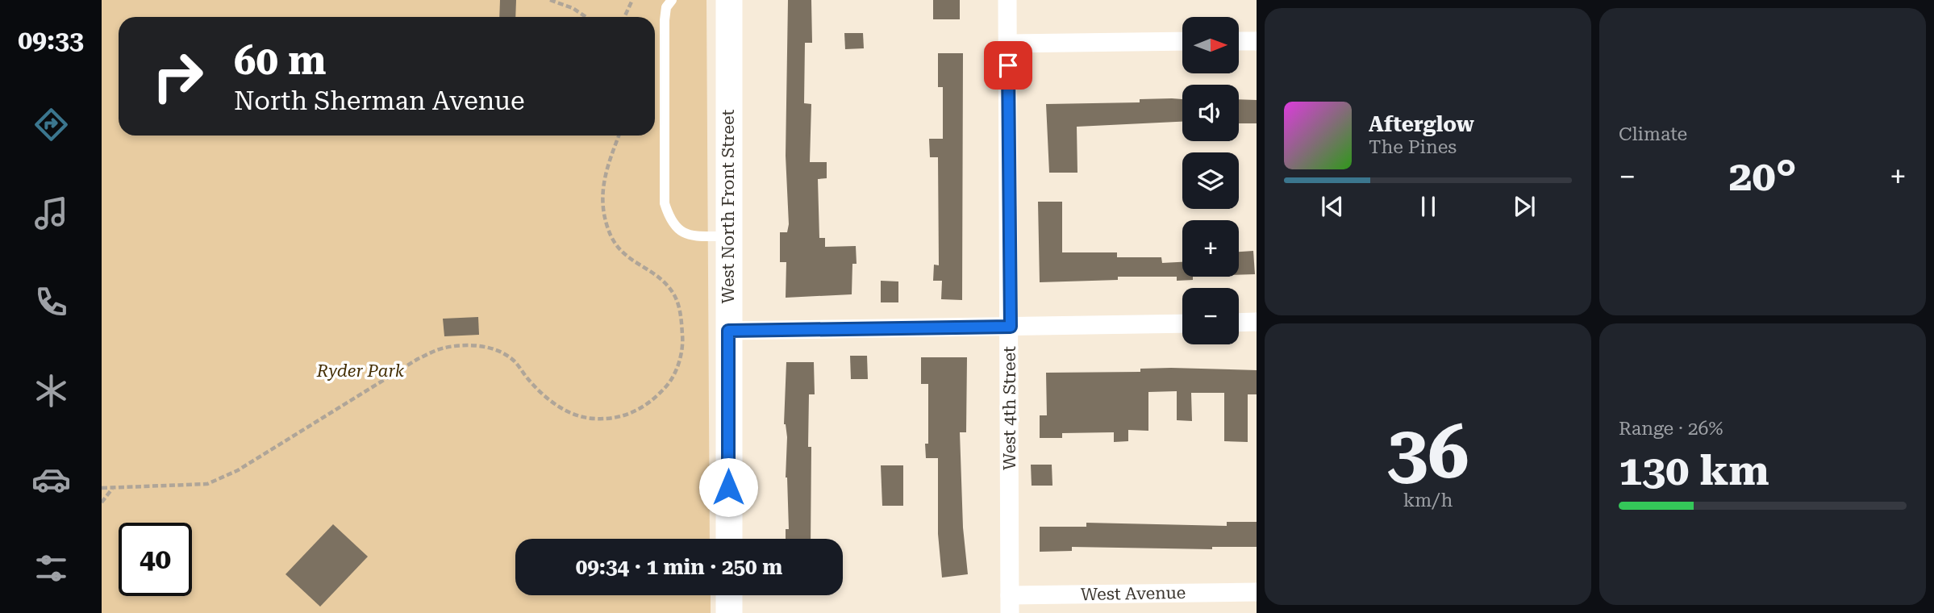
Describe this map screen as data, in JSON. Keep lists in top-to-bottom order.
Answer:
{
  "streets": {
    "street": ["West North Front Street", "West 4th Street", "West Avenue"]
  },
  "crossings": [
    ["West 4th Street", "West Avenue"]
  ],
  "parks": ["Ryder Park"],
  "north": "right",
  "page": {
    "tabs": "09:33",
    "tile": [
      "Climate",
      ["36", "km/h"],
      ["Range · 26%", "130 km"]
    ],
    "map_buttons": ["+", "−"],
    "turn": ["60 m", "North Sherman Avenue"],
    "song": ["Afterglow", "The Pines"],
    "heat": ["−", "20°", "+"],
    "limit": "40",
    "trip": "09:34 · 1 min · 250 m"
  }
}
